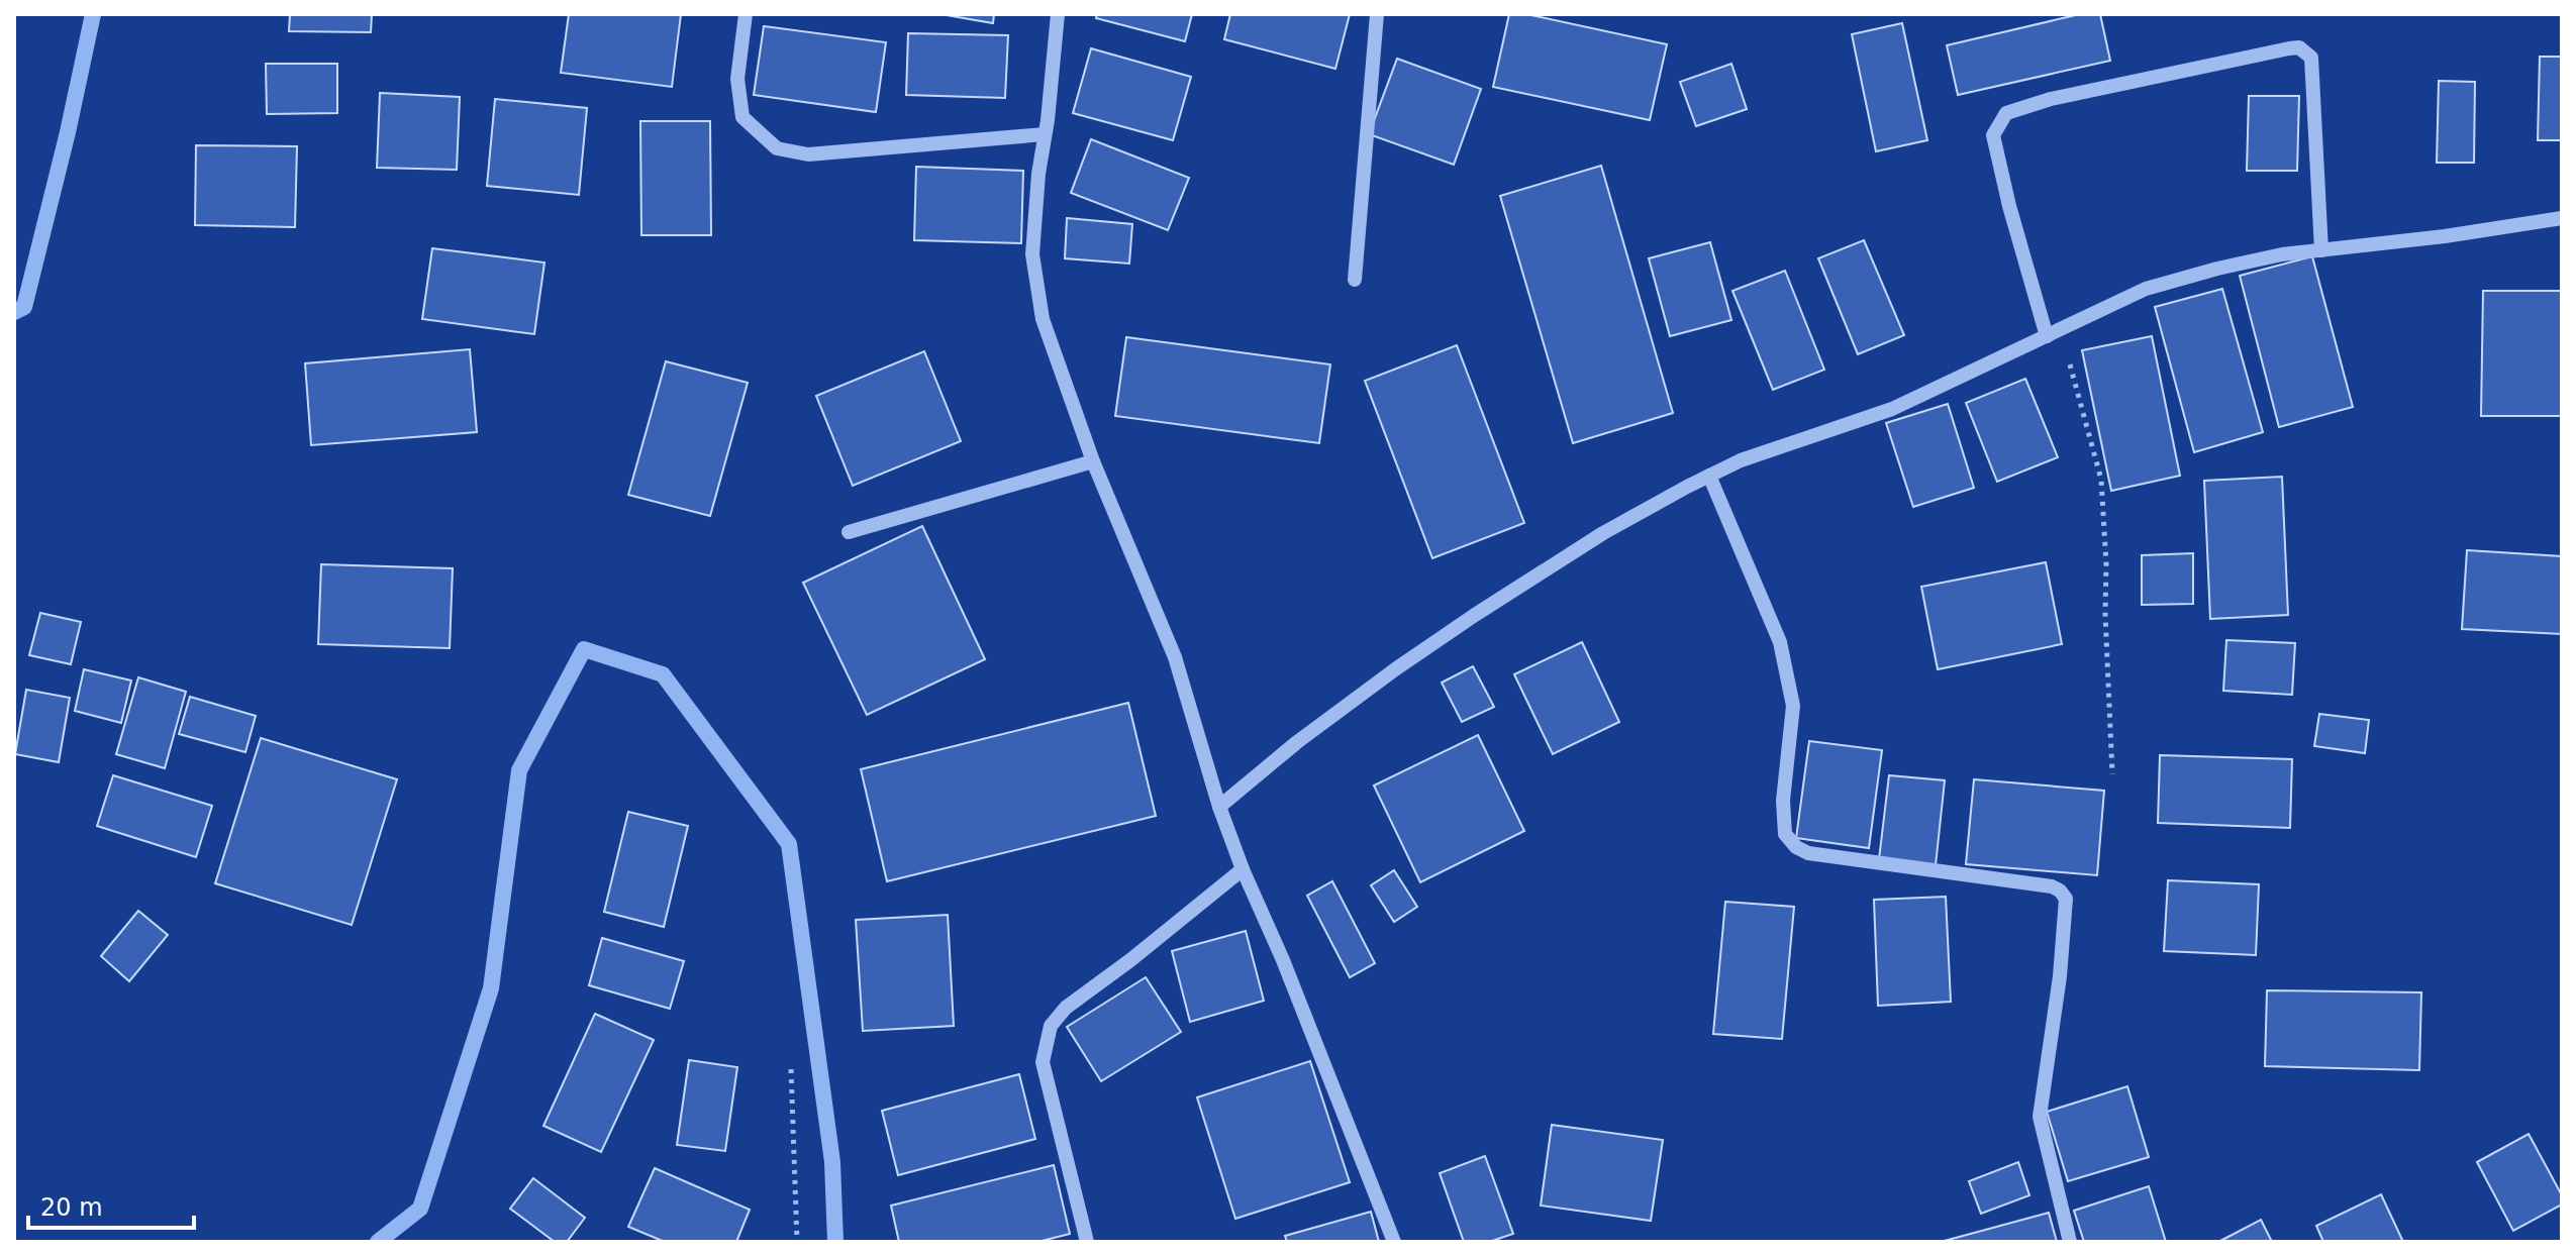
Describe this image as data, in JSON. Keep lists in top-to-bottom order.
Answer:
{
  "scale_bar": "20 m"
}
